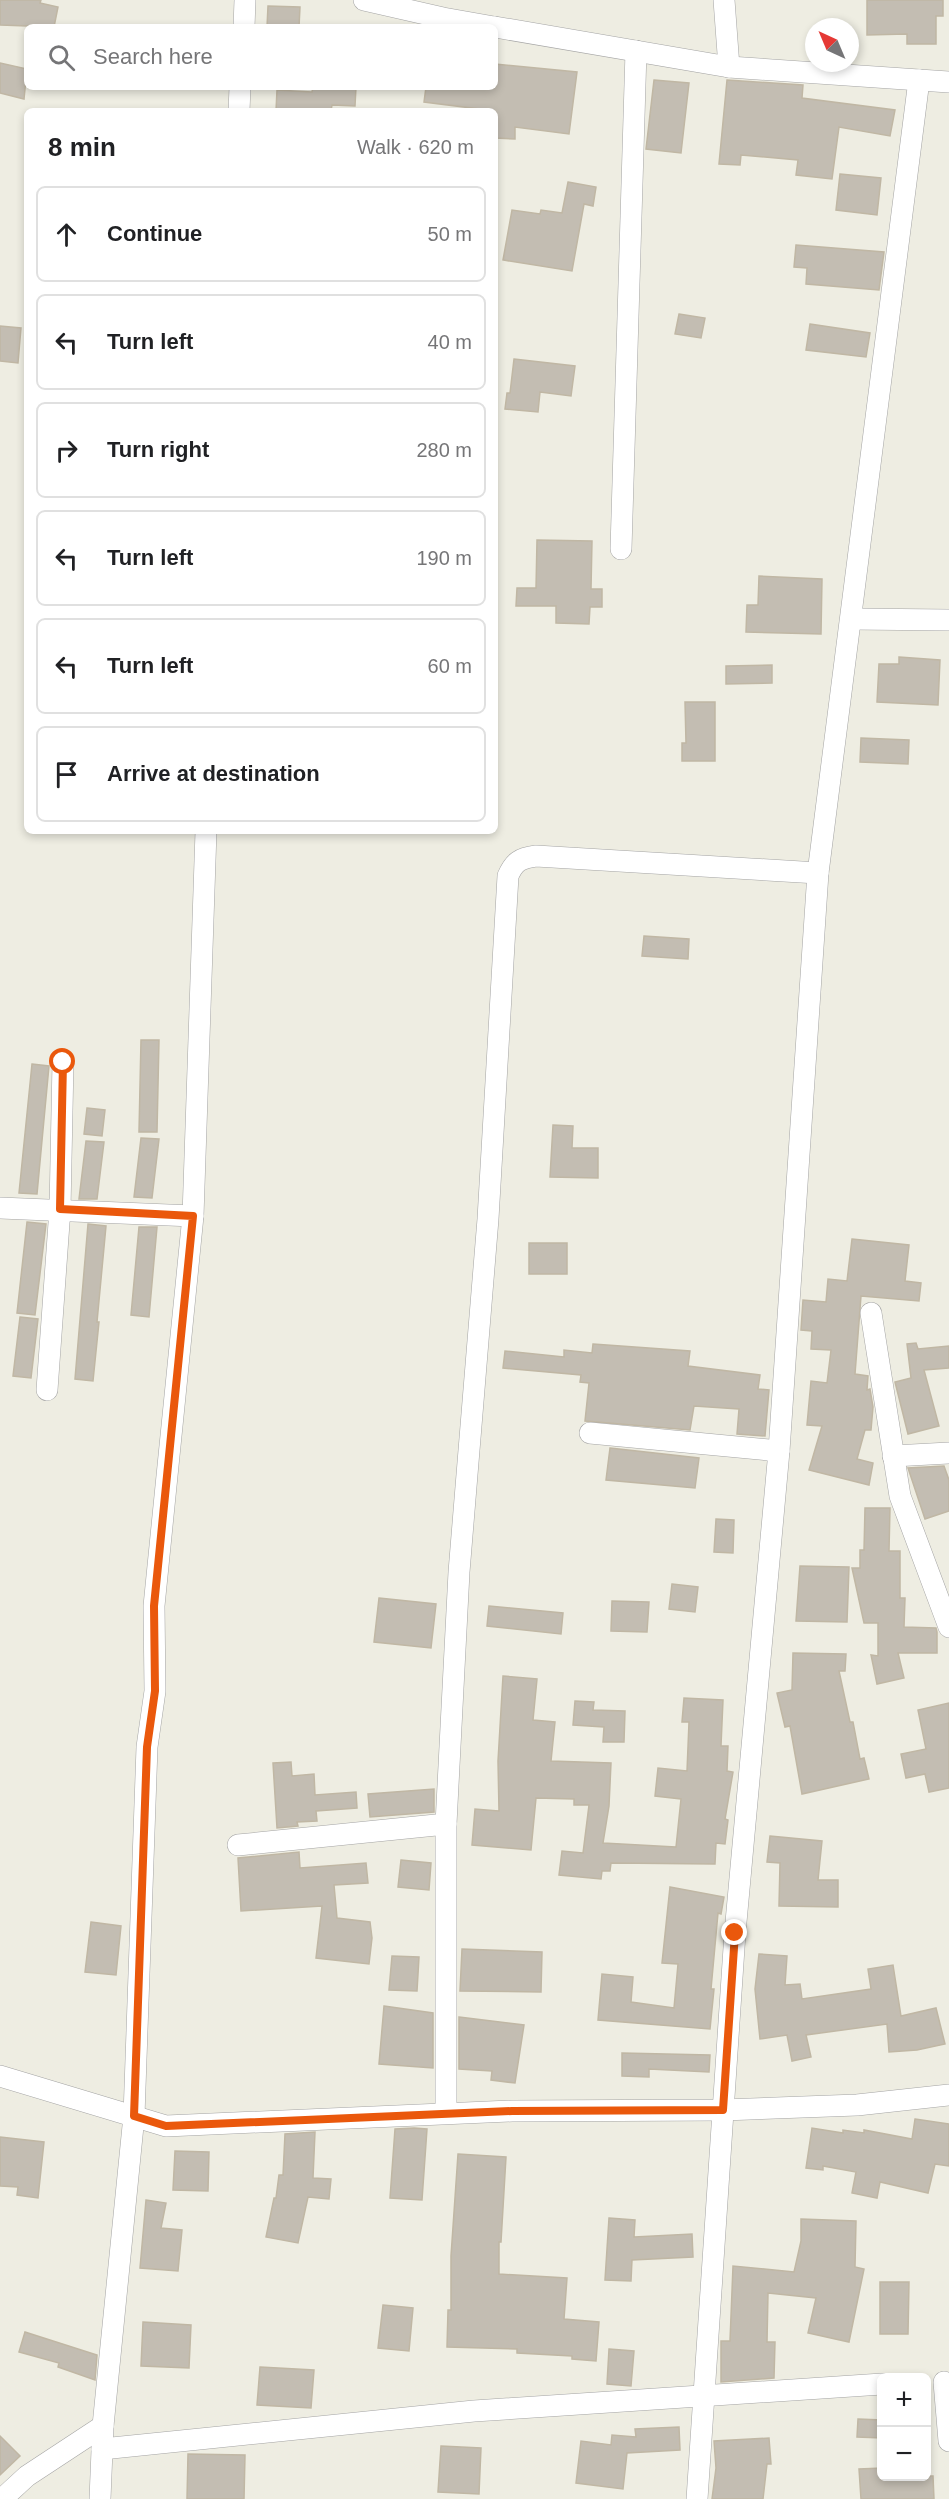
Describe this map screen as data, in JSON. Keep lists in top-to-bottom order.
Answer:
{
  "north": "top left",
  "page": {
    "search": "Search here",
    "heading": ["8 min", "Walk · 620 m"],
    "list": [
      ["Continue", "50 m"],
      ["Turn left", "40 m"],
      ["Turn right", "280 m"],
      ["Turn left", "190 m"],
      ["Turn left", "60 m"],
      "Arrive at destination"
    ],
    "map_buttons": ["+", "−"]
  }
}
